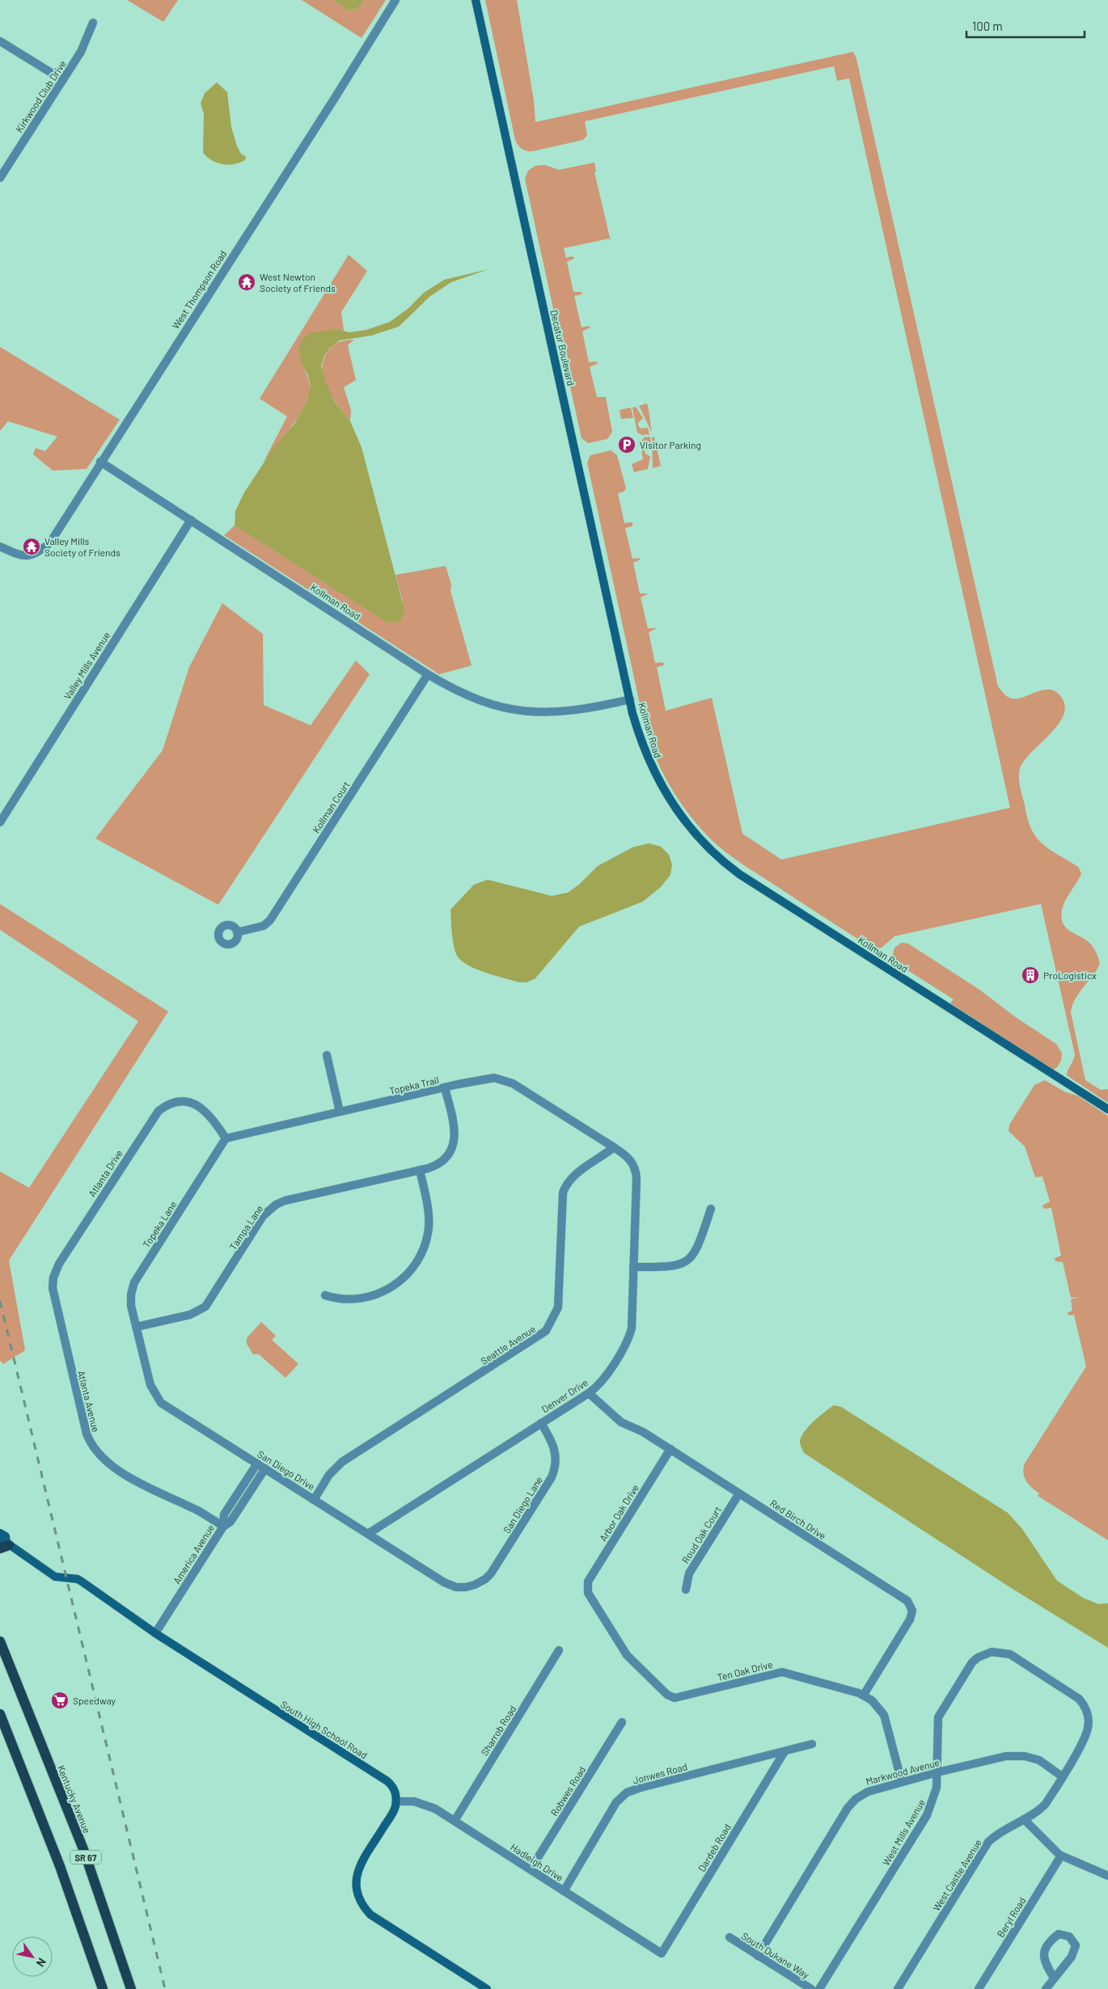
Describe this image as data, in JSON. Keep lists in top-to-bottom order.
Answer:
{
  "streets": {
    "main road": ["Kentucky Avenue", "SR 67"],
    "street": [
      "Kirkwood Club Drive",
      "West Thompson Road",
      "Decatur Boulevard",
      "Kollman Road",
      "Valley Mills Avenue",
      "Kollman Court",
      "Topeka Trail",
      "Atlanta Drive",
      "Topeka Lane",
      "Tampa Lane",
      "Seattle Avenue",
      "Denver Drive",
      "Atlanta Avenue",
      "San Diego Drive",
      "San Diego Lane",
      "Arbor Oak Drive",
      "Red Birch Drive",
      "Roud Oak Court",
      "America Avenue",
      "Ten Oak Drive",
      "South High School Road",
      "Sharrob Road",
      "Markwood Avenue",
      "Jonwes Road",
      "Robwes Road",
      "West Mills Avenue",
      "Dardeb Road",
      "Hadleigh Drive",
      "West Castle Avenue",
      "Beryl Road",
      "South Dukane Way"
    ]
  },
  "crossings": [
    ["West Thompson Road", "Kollman Road"],
    ["Decatur Boulevard", "Kollman Road"],
    ["Kollman Road", "Valley Mills Avenue"],
    ["Kollman Road", "Kollman Court"],
    ["Topeka Trail", "Atlanta Drive"],
    ["Topeka Trail", "Topeka Lane"],
    ["Topeka Trail", "Tampa Lane"],
    ["Topeka Trail", "Seattle Avenue"],
    ["Topeka Trail", "Denver Drive"],
    ["Atlanta Drive", "Topeka Lane"],
    ["Atlanta Drive", "Atlanta Avenue"],
    ["Topeka Lane", "Tampa Lane"],
    ["Topeka Lane", "San Diego Drive"],
    ["Tampa Lane", "San Diego Drive"],
    ["Seattle Avenue", "San Diego Drive"],
    ["Denver Drive", "San Diego Drive"],
    ["Denver Drive", "San Diego Lane"],
    ["Denver Drive", "Red Birch Drive"],
    ["Atlanta Avenue", "America Avenue"],
    ["San Diego Drive", "San Diego Lane"],
    ["San Diego Drive", "America Avenue"],
    ["Arbor Oak Drive", "Red Birch Drive"],
    ["Arbor Oak Drive", "Ten Oak Drive"],
    ["Red Birch Drive", "Roud Oak Court"],
    ["Red Birch Drive", "Ten Oak Drive"],
    ["America Avenue", "South High School Road"],
    ["Ten Oak Drive", "Markwood Avenue"],
    ["South High School Road", "Hadleigh Drive"],
    ["Sharrob Road", "Hadleigh Drive"],
    ["Markwood Avenue", "West Mills Avenue"],
    ["Markwood Avenue", "West Castle Avenue"],
    ["Markwood Avenue", "South Dukane Way"],
    ["Jonwes Road", "Dardeb Road"],
    ["Jonwes Road", "Hadleigh Drive"],
    ["Robwes Road", "Hadleigh Drive"],
    ["West Mills Avenue", "West Castle Avenue"],
    ["Dardeb Road", "Hadleigh Drive"]
  ],
  "places": {
    "temple": ["West Newton Society of Friends", "Valley Mills Society of Friends"],
    "parking": ["Visitor Parking"],
    "building": ["ProLogisticx"],
    "supermarket": ["Speedway"]
  },
  "scale_bar": "100 m",
  "north": "bottom right"
}
